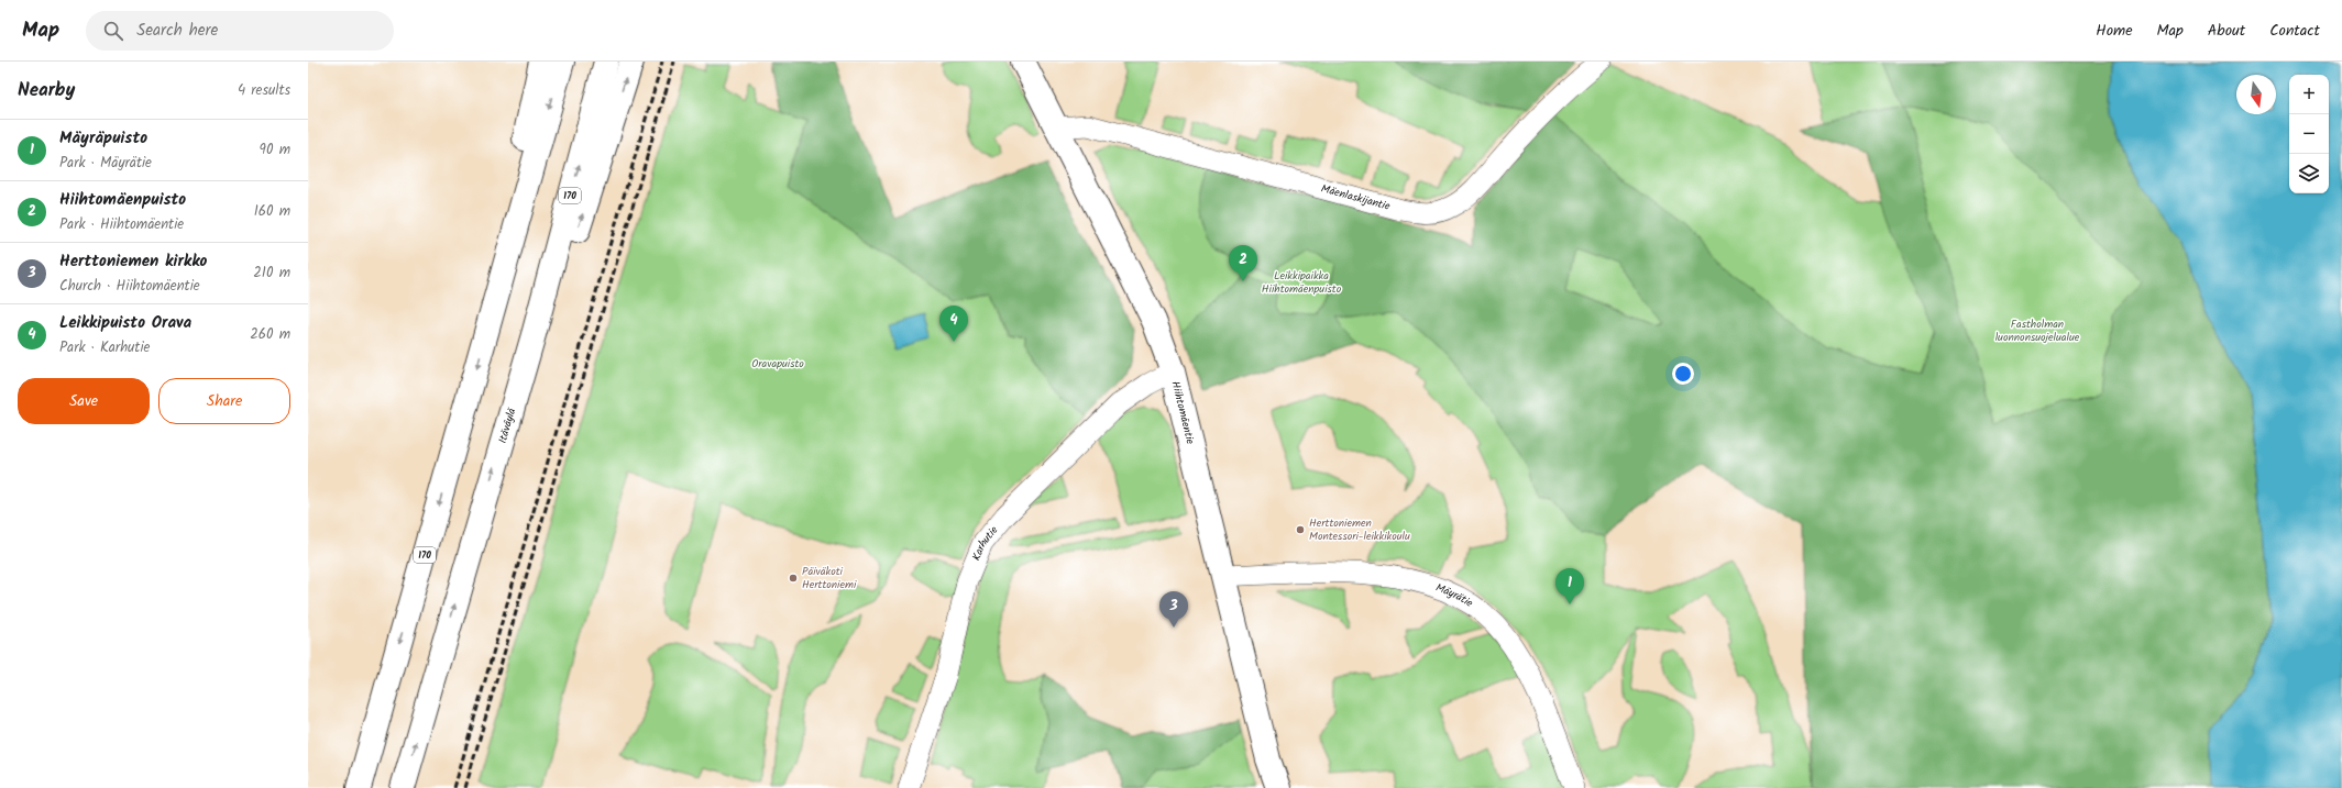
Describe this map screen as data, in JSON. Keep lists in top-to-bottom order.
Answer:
{
  "streets": {
    "main road": ["170", "Hiihtomäentie", "Itäväylä"],
    "street": ["Mäenlaskijantie", "Karhutie", "Mäyrätie"]
  },
  "crossings": [
    ["Mäenlaskijantie", "Hiihtomäentie"],
    ["Hiihtomäentie", "Karhutie"],
    ["Hiihtomäentie", "Mäyrätie"]
  ],
  "parks": ["Leikkipaikka Hiihtomäenpuisto", "Fastholman luonnonsuojelualue", "Oravapuisto"],
  "places": ["Herttoniemen Montessori-leikkikoulu", "Päiväkoti Herttoniemi"],
  "north": "bottom",
  "page": {
    "header": "Map",
    "search": "Search here",
    "nav": [
      "Home",
      "Map",
      "About",
      "Contact"
    ],
    "heading": ["Nearby", "4 results"],
    "map_buttons": ["+", "−"],
    "list": [
      {
        "mark": "1",
        "name": "Mäyräpuisto",
        "note": "Park · Mäyrätie",
        "value": "90 m"
      },
      {
        "mark": "2",
        "name": "Hiihtomäenpuisto",
        "note": "Park · Hiihtomäentie",
        "value": "160 m"
      },
      {
        "mark": "3",
        "name": "Herttoniemen kirkko",
        "note": "Church · Hiihtomäentie",
        "value": "210 m"
      },
      {
        "mark": "4",
        "name": "Leikkipuisto Orava",
        "note": "Park · Karhutie",
        "value": "260 m"
      }
    ],
    "pins": [
      "2",
      "4",
      "1",
      "3"
    ],
    "buttons": ["Save", "Share"]
  }
}
